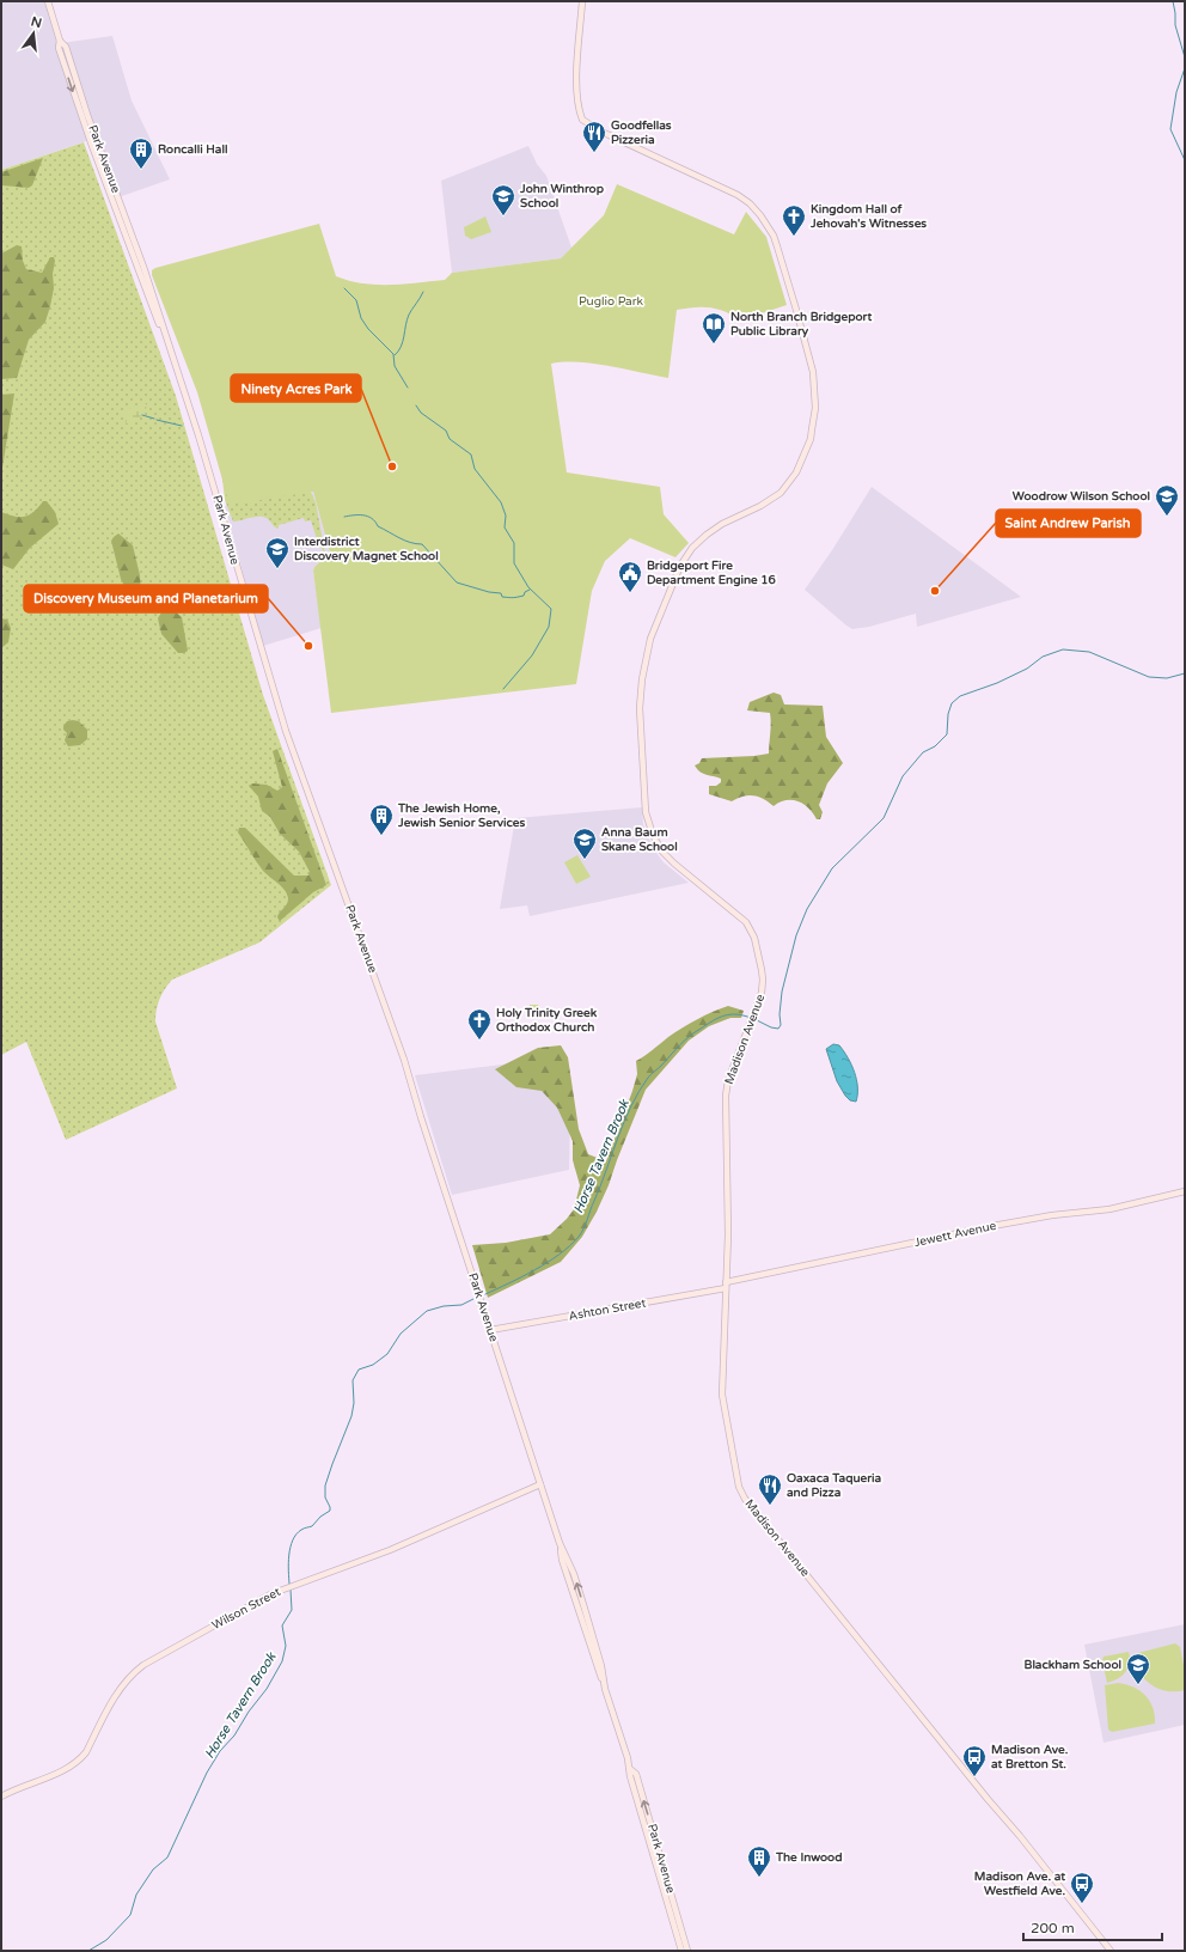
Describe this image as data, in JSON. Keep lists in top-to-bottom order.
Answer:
{
  "streets": {
    "main road": [
      "Park Avenue",
      "Madison Avenue",
      "Jewett Avenue",
      "Ashton Street",
      "Wilson Street"
    ]
  },
  "crossings": [
    ["Park Avenue", "Ashton Street"],
    ["Park Avenue", "Wilson Street"],
    ["Madison Avenue", "Jewett Avenue"],
    ["Madison Avenue", "Ashton Street"]
  ],
  "water": ["Horse Tavern Brook"],
  "parks": ["Puglio Park"],
  "places": {
    "restaurant": ["Goodfellas Pizzeria", "Oaxaca Taqueria and Pizza"],
    "building": ["Roncalli Hall", "The Jewish Home, Jewish Senior Services", "The Inwood"],
    "school or university": [
      "John Winthrop School",
      "Woodrow Wilson School",
      "Interdistrict Discovery Magnet School",
      "Anna Baum Skane School",
      "Blackham School"
    ],
    "church": ["Kingdom Hall of Jehovah's Witnesses", "Holy Trinity Greek Orthodox Church"],
    "library": ["North Branch Bridgeport Public Library"],
    "other": ["Ninety Acres Park", "Saint Andrew Parish", "Discovery Museum and Planetarium"],
    "public building": ["Bridgeport Fire Department Engine 16"],
    "bus stop": ["Madison Ave. at Bretton St.", "Madison Ave. at Westfield Ave."]
  },
  "scale_bar": "200 m",
  "north": "top"
}
